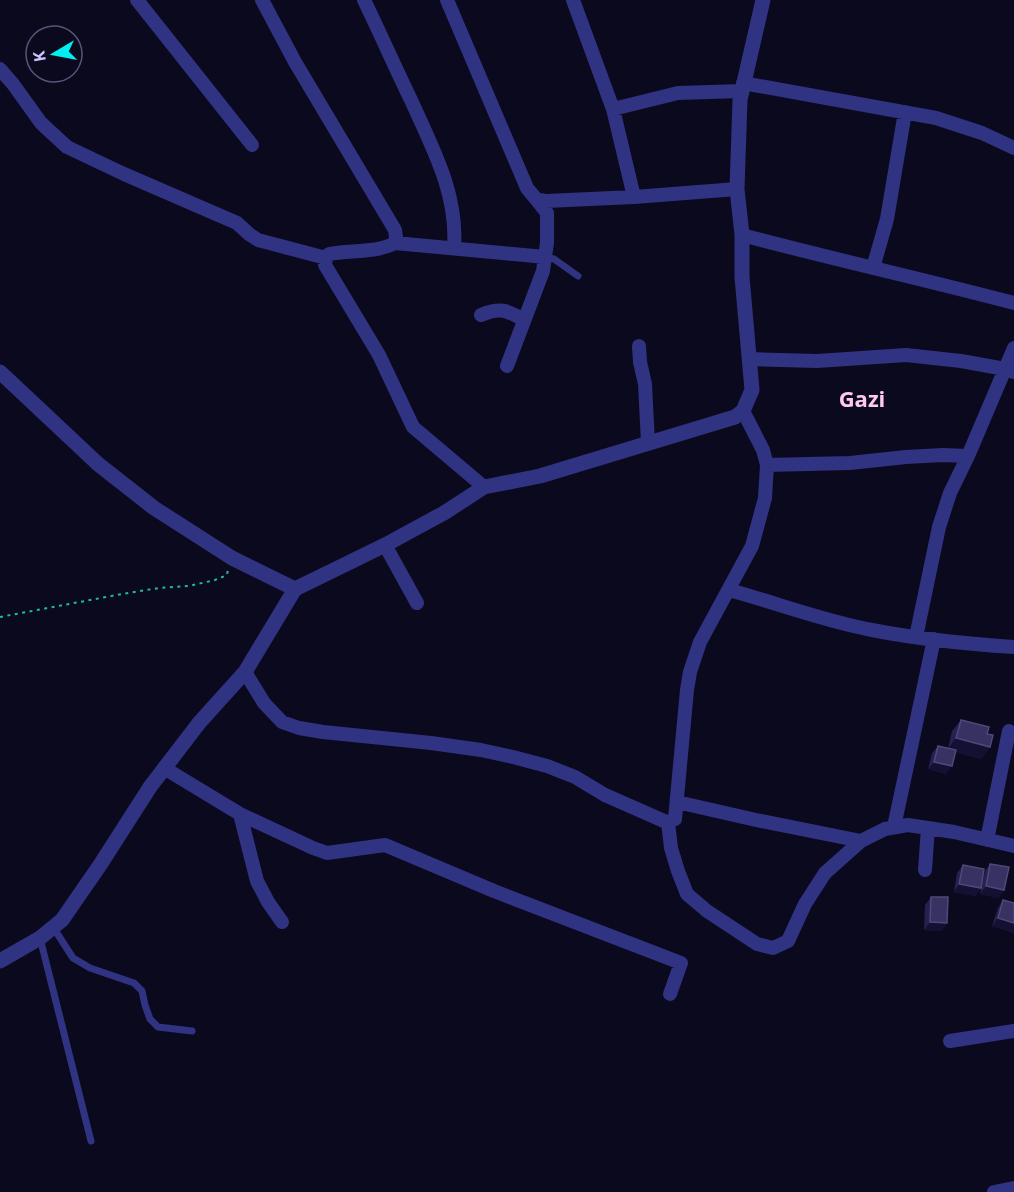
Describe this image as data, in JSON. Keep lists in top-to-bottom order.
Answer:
{
  "districts": ["Gazi"],
  "north": "left"
}
